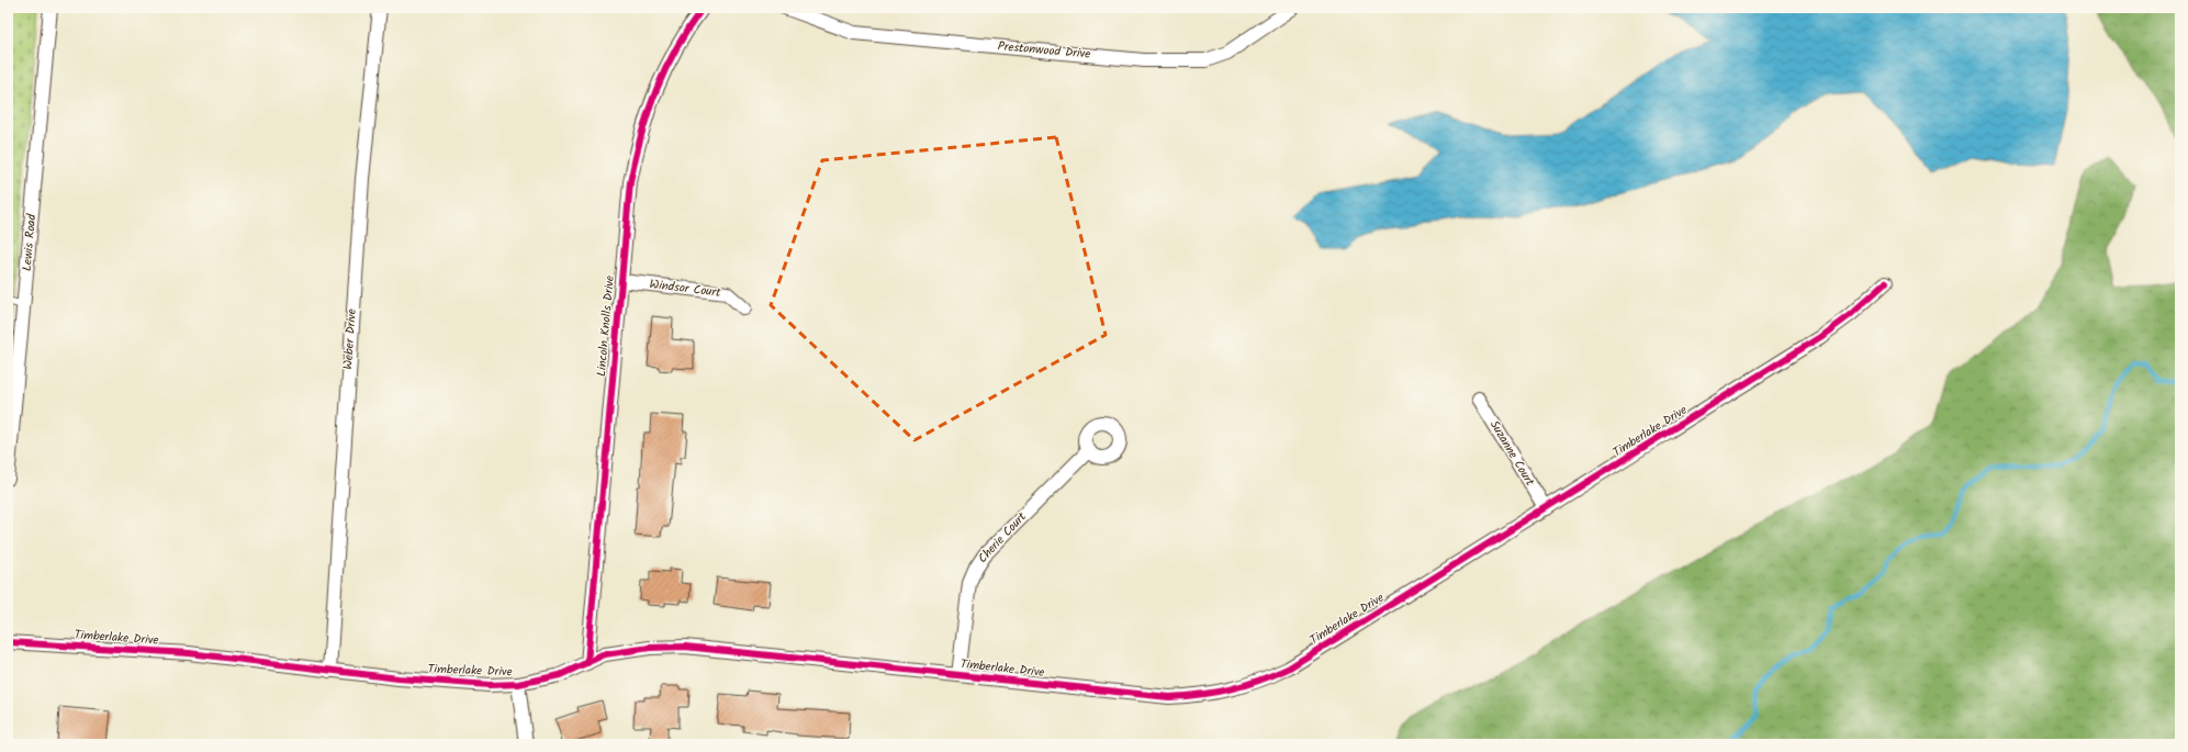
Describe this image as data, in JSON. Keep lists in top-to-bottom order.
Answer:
{
  "streets": {
    "street": [
      "Prestonwood Drive",
      "Lewis Road",
      "Windsor Court",
      "Lincoln Knolls Drive",
      "Weber Drive",
      "Timberlake Drive",
      "Suzanne Court",
      "Cherie Court"
    ]
  },
  "crossings": [
    ["Windsor Court", "Lincoln Knolls Drive"],
    ["Lincoln Knolls Drive", "Timberlake Drive"],
    ["Weber Drive", "Timberlake Drive"],
    ["Timberlake Drive", "Suzanne Court"],
    ["Timberlake Drive", "Cherie Court"]
  ]
}
